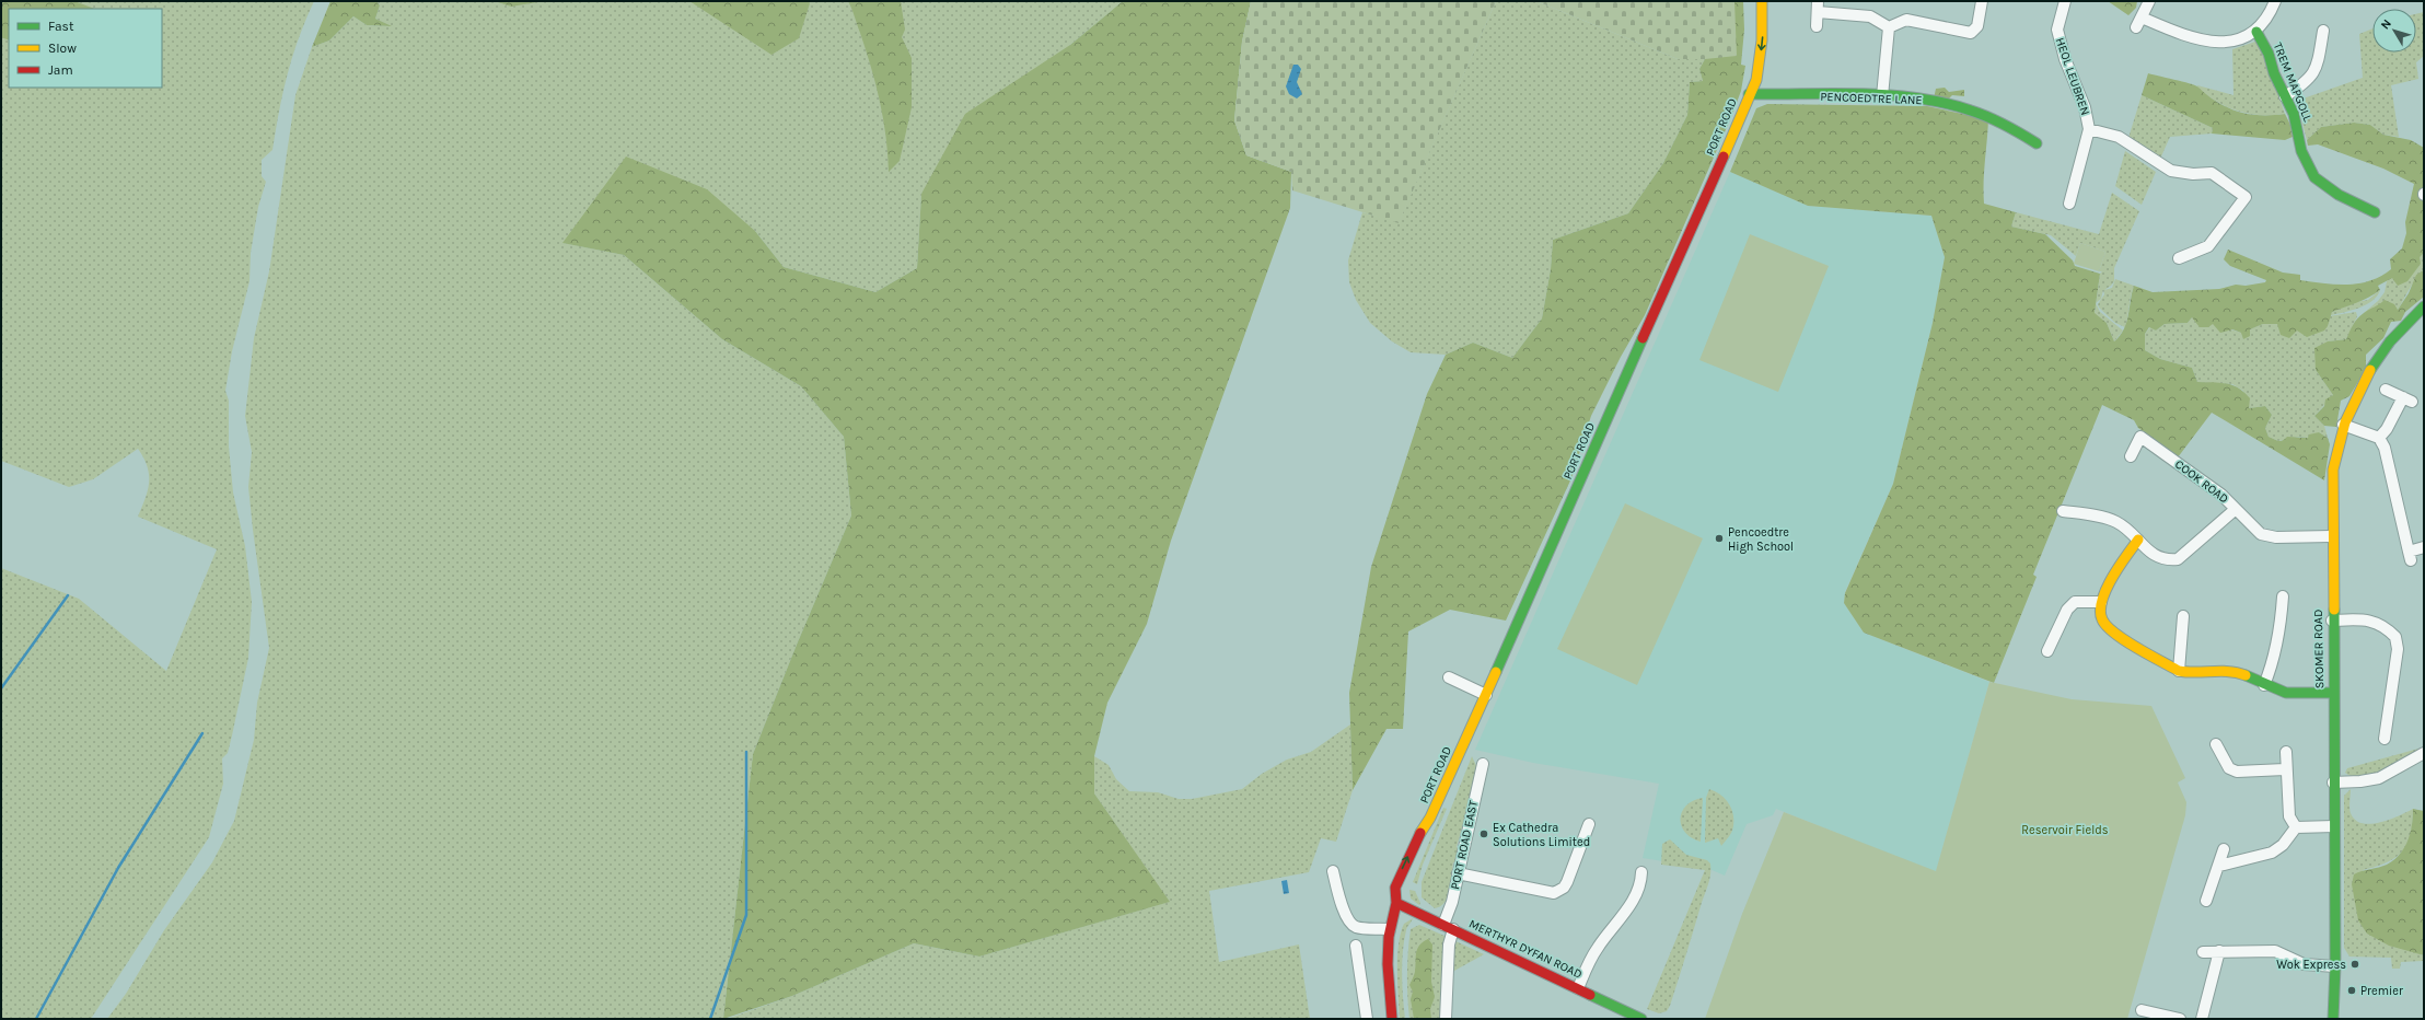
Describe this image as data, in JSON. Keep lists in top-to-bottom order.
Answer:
{
  "streets": {
    "street": [
      "HEOL LEUBREN",
      "TREM MAPGOLL",
      "PENCOEDTRE LANE",
      "PORT ROAD",
      "COOK ROAD",
      "SKOMER ROAD",
      "PORT ROAD EAST",
      "MERTHYR DYFAN ROAD"
    ]
  },
  "crossings": [
    ["PENCOEDTRE LANE", "PORT ROAD"],
    ["PORT ROAD", "MERTHYR DYFAN ROAD"],
    ["COOK ROAD", "SKOMER ROAD"],
    ["PORT ROAD EAST", "MERTHYR DYFAN ROAD"]
  ],
  "parks": ["Reservoir Fields"],
  "places": [
    "Pencoedtre High School",
    "Ex Cathedra Solutions Limited",
    "Wok Express",
    "Premier"
  ],
  "legend": ["Fast", "Slow", "Jam"],
  "north": "top left"
}
